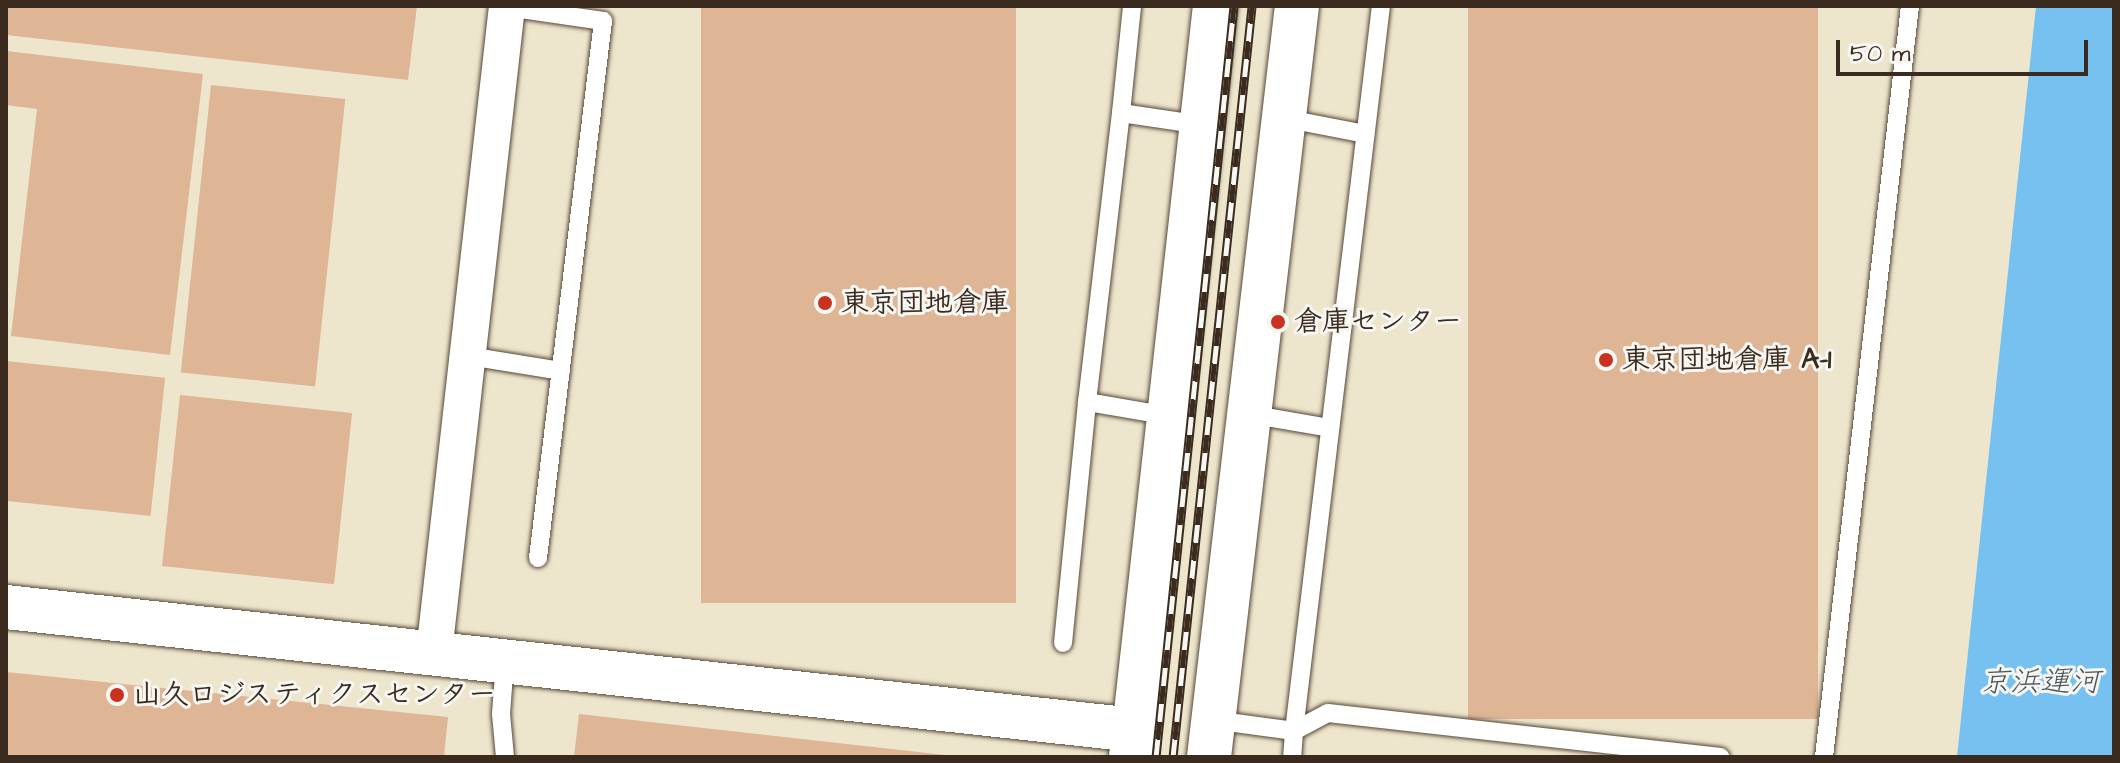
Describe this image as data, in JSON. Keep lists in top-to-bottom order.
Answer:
{
  "water": ["京浜運河"],
  "places": [
    "東京団地倉庫",
    "倉庫センター",
    "東京団地倉庫 A-1",
    "山久ロジスティクスセンター"
  ],
  "scale_bar": "50 m"
}
